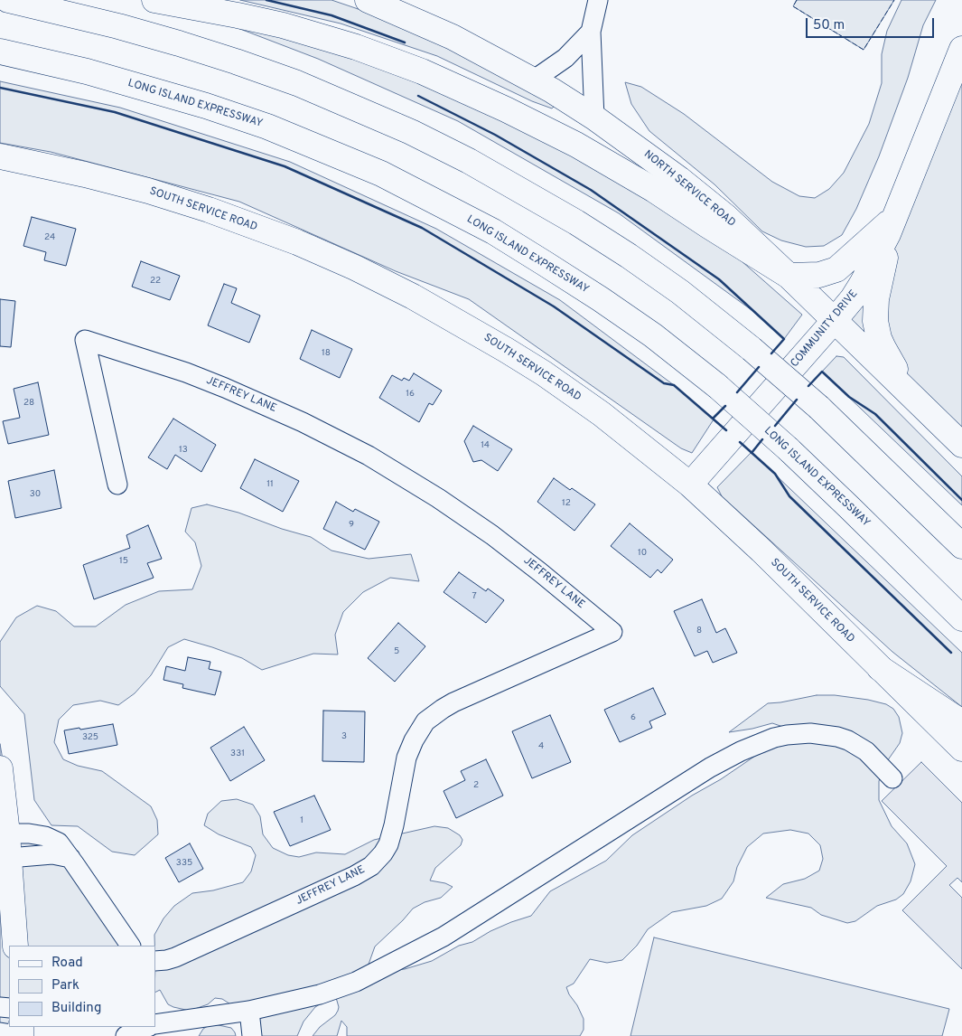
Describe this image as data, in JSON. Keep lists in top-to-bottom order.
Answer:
{
  "streets": {
    "main road": [
      "LONG ISLAND EXPRESSWAY",
      "NORTH SERVICE ROAD",
      "SOUTH SERVICE ROAD",
      "COMMUNITY DRIVE"
    ],
    "street": ["JEFFREY LANE"]
  },
  "crossings": [
    ["NORTH SERVICE ROAD", "COMMUNITY DRIVE"],
    ["SOUTH SERVICE ROAD", "COMMUNITY DRIVE"]
  ],
  "house_numbers": [
    "24",
    "22",
    "18",
    "16",
    "28",
    "14",
    "13",
    "11",
    "30",
    "12",
    "9",
    "10",
    "15",
    "7",
    "8",
    "5",
    "6",
    "3",
    "325",
    "4",
    "331",
    "2",
    "1",
    "335"
  ],
  "legend": ["Road", "Park", "Building"],
  "scale_bar": "50 m"
}
